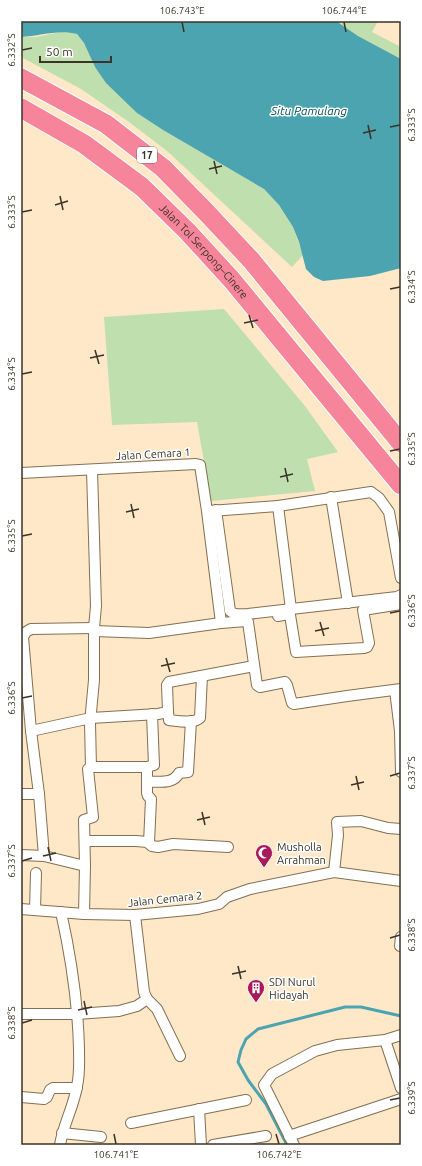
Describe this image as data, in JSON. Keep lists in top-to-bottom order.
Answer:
{
  "streets": {
    "highway": ["17", "Jalan Tol Serpong–Cinere"],
    "street": ["Jalan Cemara 1", "Jalan Cemara 2"]
  },
  "water": ["Situ Pamulang"],
  "places": {
    "mosque": ["Musholla Arrahman"],
    "building": ["SDI Nurul Hidayah"]
  },
  "scale_bar": "50 m",
  "coordinates": [
    "106.743°E",
    "106.744°E",
    "6.332°S",
    "6.333°S",
    "6.334°S",
    "6.335°S",
    "6.336°S",
    "6.337°S",
    "6.338°S",
    "6.339°S",
    "106.741°E",
    "106.742°E"
  ]
}
